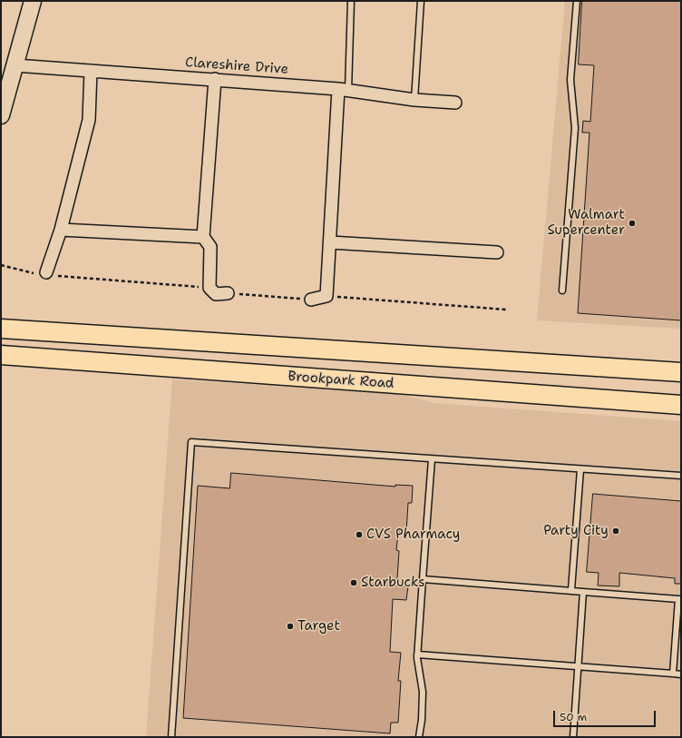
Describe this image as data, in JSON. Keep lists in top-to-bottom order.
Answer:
{
  "streets": {
    "main road": ["Brookpark Road"],
    "street": ["Clareshire Drive"]
  },
  "places": [
    "Walmart Supercenter",
    "Party City",
    "CVS Pharmacy",
    "Starbucks",
    "Target"
  ],
  "scale_bar": "50 m"
}
